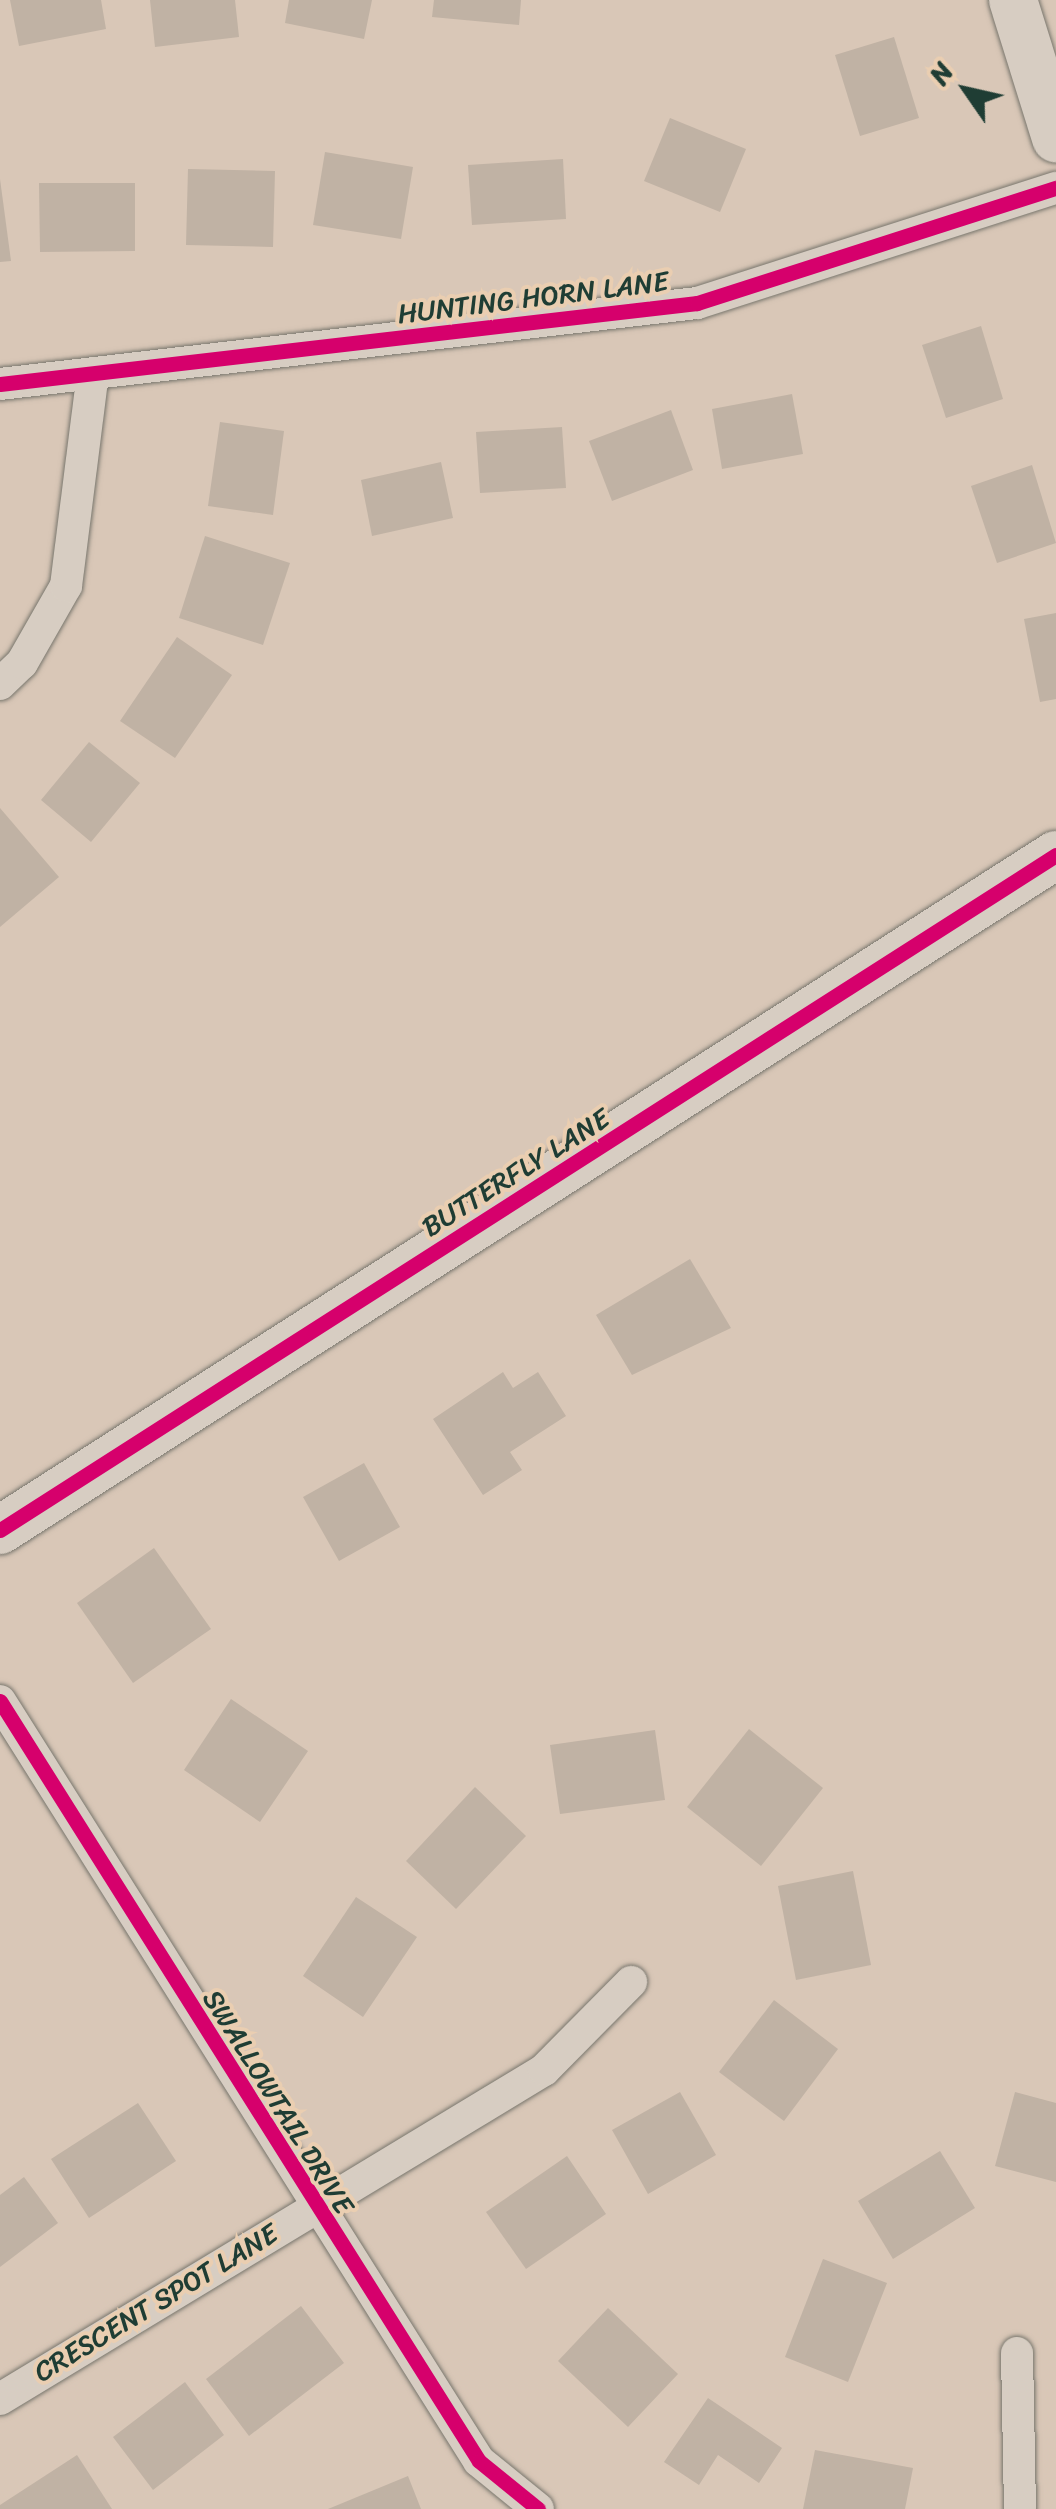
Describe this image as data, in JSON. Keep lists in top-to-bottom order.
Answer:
{
  "streets": {
    "street": [
      "HUNTING HORN LANE",
      "BUTTERFLY LANE",
      "SWALLOWTAIL DRIVE",
      "CRESCENT SPOT LANE"
    ]
  },
  "crossings": [
    ["SWALLOWTAIL DRIVE", "CRESCENT SPOT LANE"]
  ],
  "north": "top left"
}
